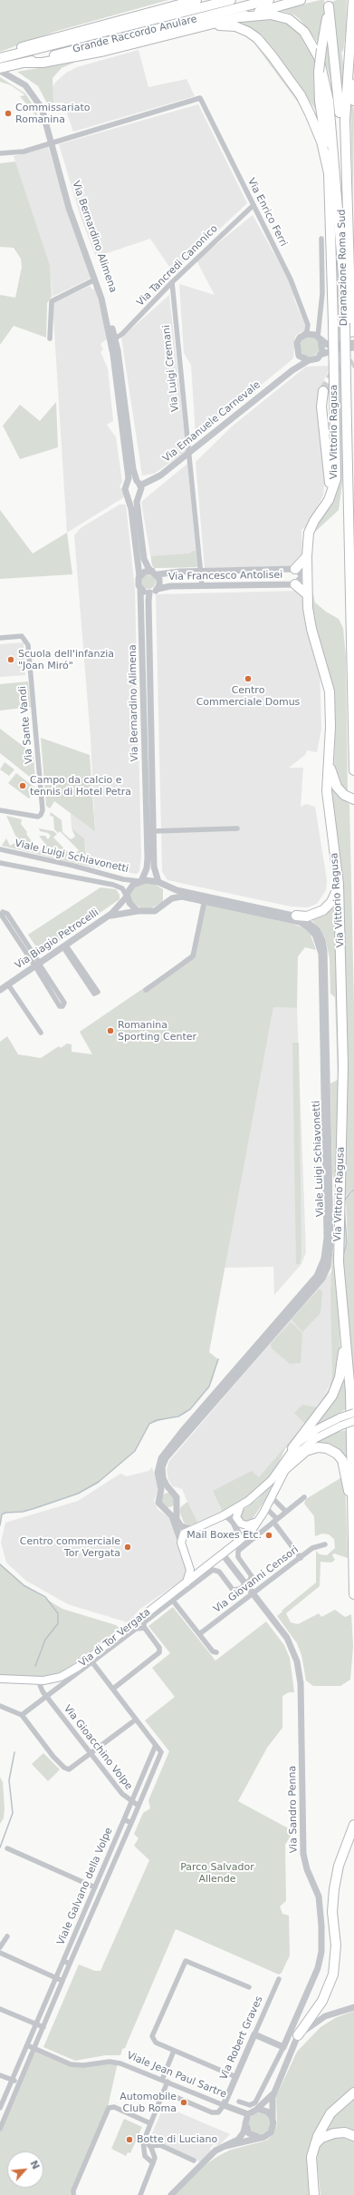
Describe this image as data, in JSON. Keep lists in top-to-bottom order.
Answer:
{
  "streets": {
    "highway": ["Grande Raccordo Anulare", "Diramazione Roma Sud", "Via Vittorio Ragusa"],
    "main road": ["Via di Tor Vergata"],
    "street": [
      "Via Enrico Ferri",
      "Via Bernardino Alimena",
      "Via Tancredi Canonico",
      "Via Luigi Cremani",
      "Via Emanuele Carnevale",
      "Via Francesco Antolisei",
      "Via Sante Vandi",
      "Viale Luigi Schiavonetti",
      "Via Biagio Petrocelli",
      "Via Giovanni Censori",
      "Via Gioacchino Volpe",
      "Via Sandro Penna",
      "Viale Galvano della Volpe",
      "Via Robert Graves",
      "Viale Jean Paul Sartre"
    ]
  },
  "crossings": [
    ["Via Enrico Ferri", "Via Bernardino Alimena"],
    ["Via Enrico Ferri", "Via Tancredi Canonico"],
    ["Via Enrico Ferri", "Via Emanuele Carnevale"],
    ["Via Bernardino Alimena", "Via Tancredi Canonico"],
    ["Via Bernardino Alimena", "Via Emanuele Carnevale"],
    ["Via Bernardino Alimena", "Via Francesco Antolisei"],
    ["Via Bernardino Alimena", "Viale Luigi Schiavonetti"],
    ["Via Bernardino Alimena", "Via Biagio Petrocelli"],
    ["Via Tancredi Canonico", "Via Luigi Cremani"],
    ["Via Luigi Cremani", "Via Emanuele Carnevale"],
    ["Via Luigi Cremani", "Via Francesco Antolisei"],
    ["Viale Luigi Schiavonetti", "Via Biagio Petrocelli"],
    ["Viale Luigi Schiavonetti", "Via di Tor Vergata"],
    ["Viale Luigi Schiavonetti", "Via Sandro Penna"],
    ["Via Giovanni Censori", "Via Sandro Penna"],
    ["Via di Tor Vergata", "Via Gioacchino Volpe"],
    ["Via di Tor Vergata", "Via Sandro Penna"],
    ["Via Gioacchino Volpe", "Viale Galvano della Volpe"],
    ["Viale Galvano della Volpe", "Viale Jean Paul Sartre"],
    ["Via Robert Graves", "Viale Jean Paul Sartre"]
  ],
  "parks": ["Parco Salvador Allende"],
  "places": [
    "Commissariato Romanina",
    "Scuola dell'infanzia \"Joan Miró\"",
    "Centro Commerciale Domus",
    "Campo da calcio e tennis di Hotel Petra",
    "Romanina Sporting Center",
    "Mail Boxes Etc.",
    "Centro commerciale Tor Vergata",
    "Automobile Club Roma",
    "Botte di Luciano"
  ],
  "north": "top right"
}
